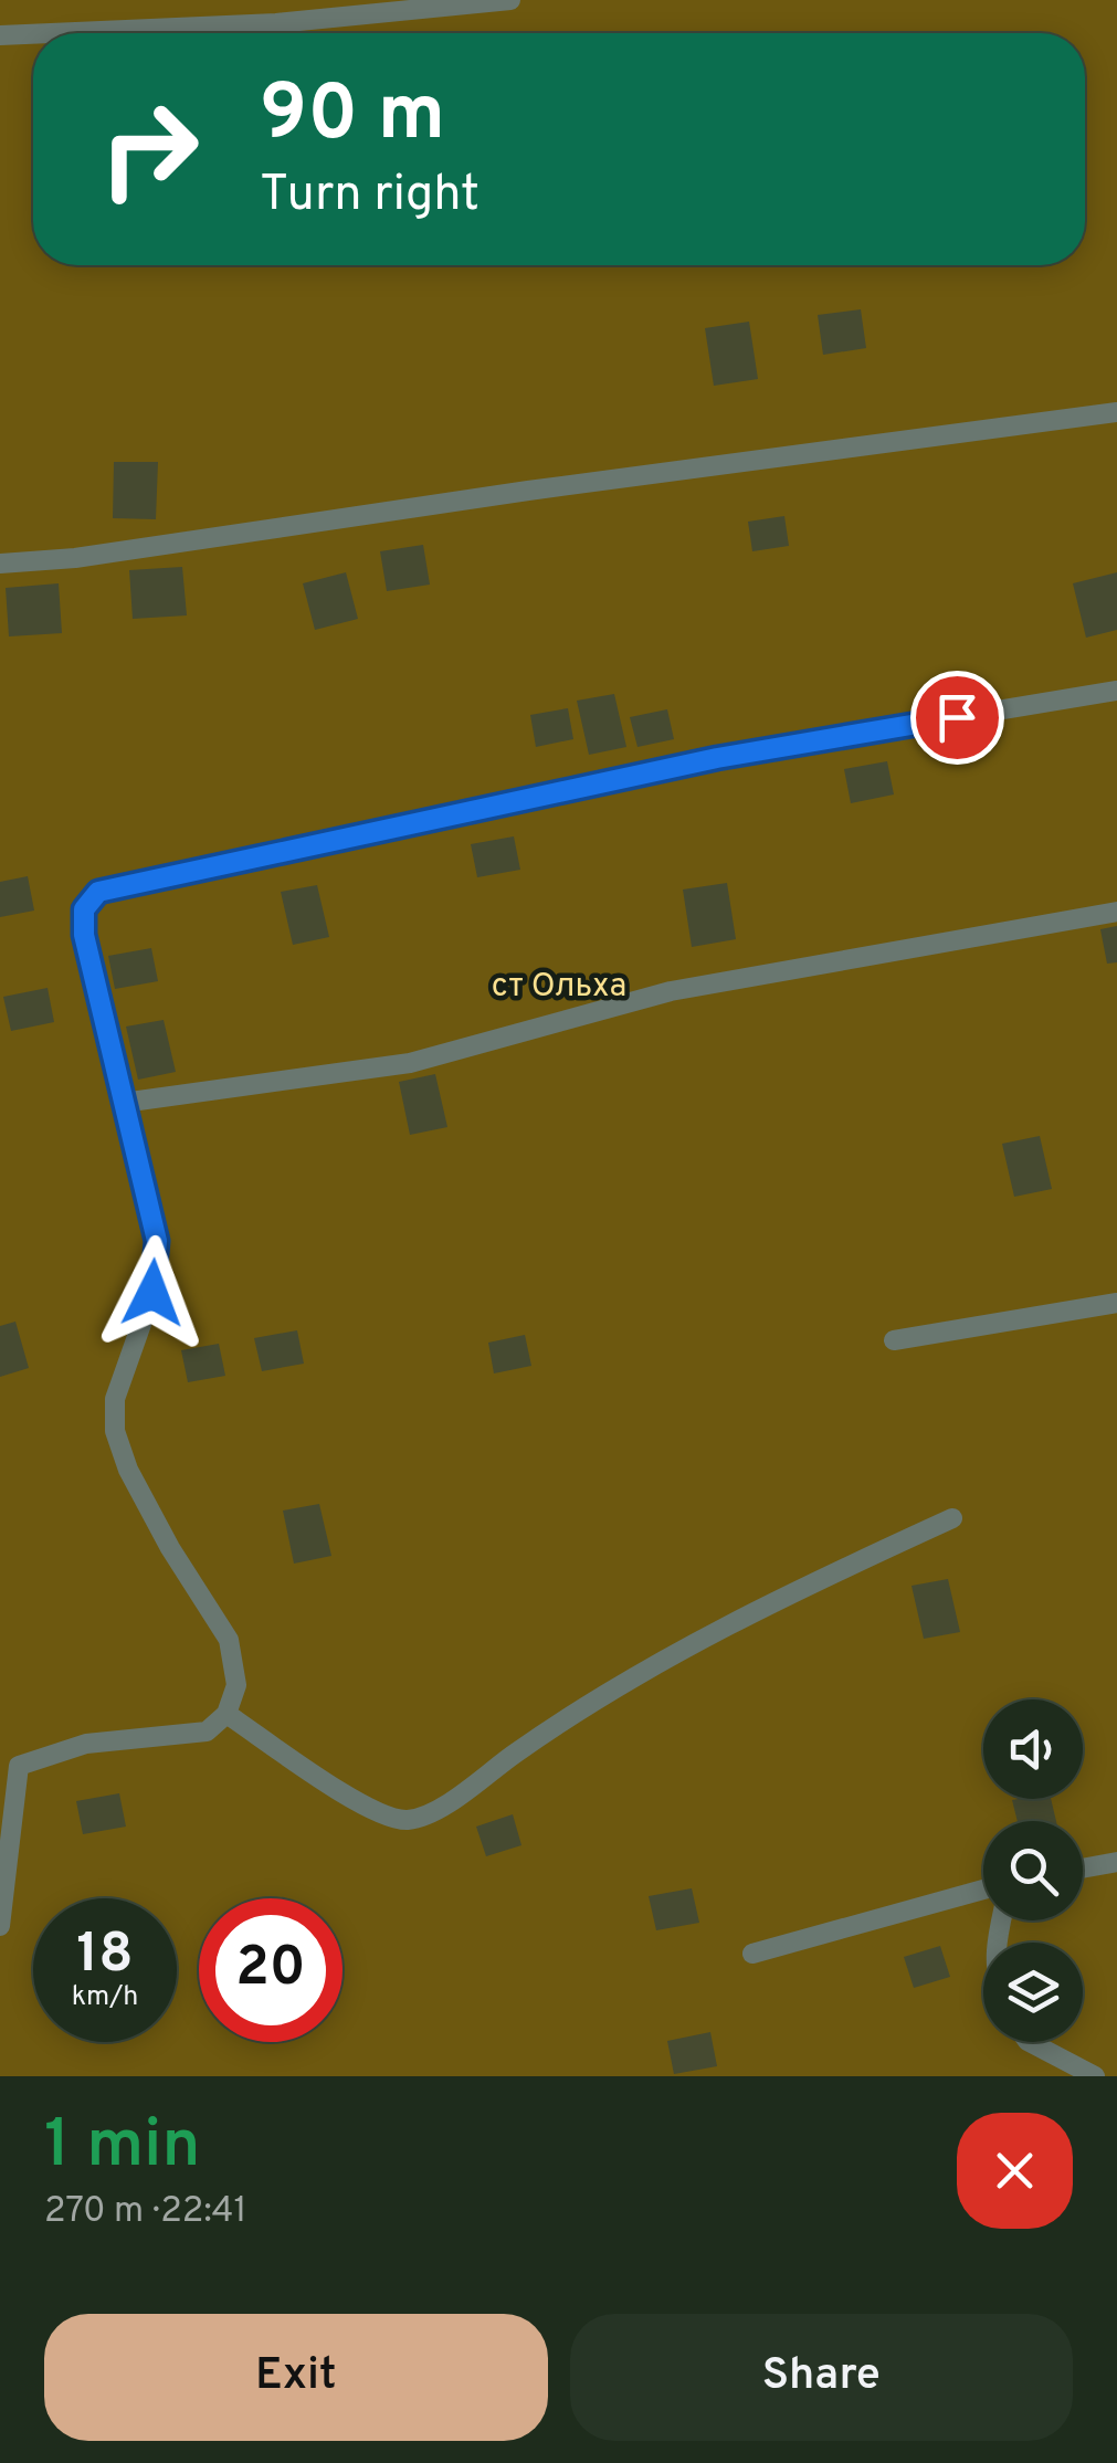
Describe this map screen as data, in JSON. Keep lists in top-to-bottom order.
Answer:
{
  "parks": ["ст Ольха"],
  "page": {
    "turn": ["90 m", "Turn right"],
    "speed": "18 km/h",
    "limit": "20",
    "heading": ["1 min", "270 m · 22:41"],
    "buttons": ["Exit", "Share"]
  }
}
